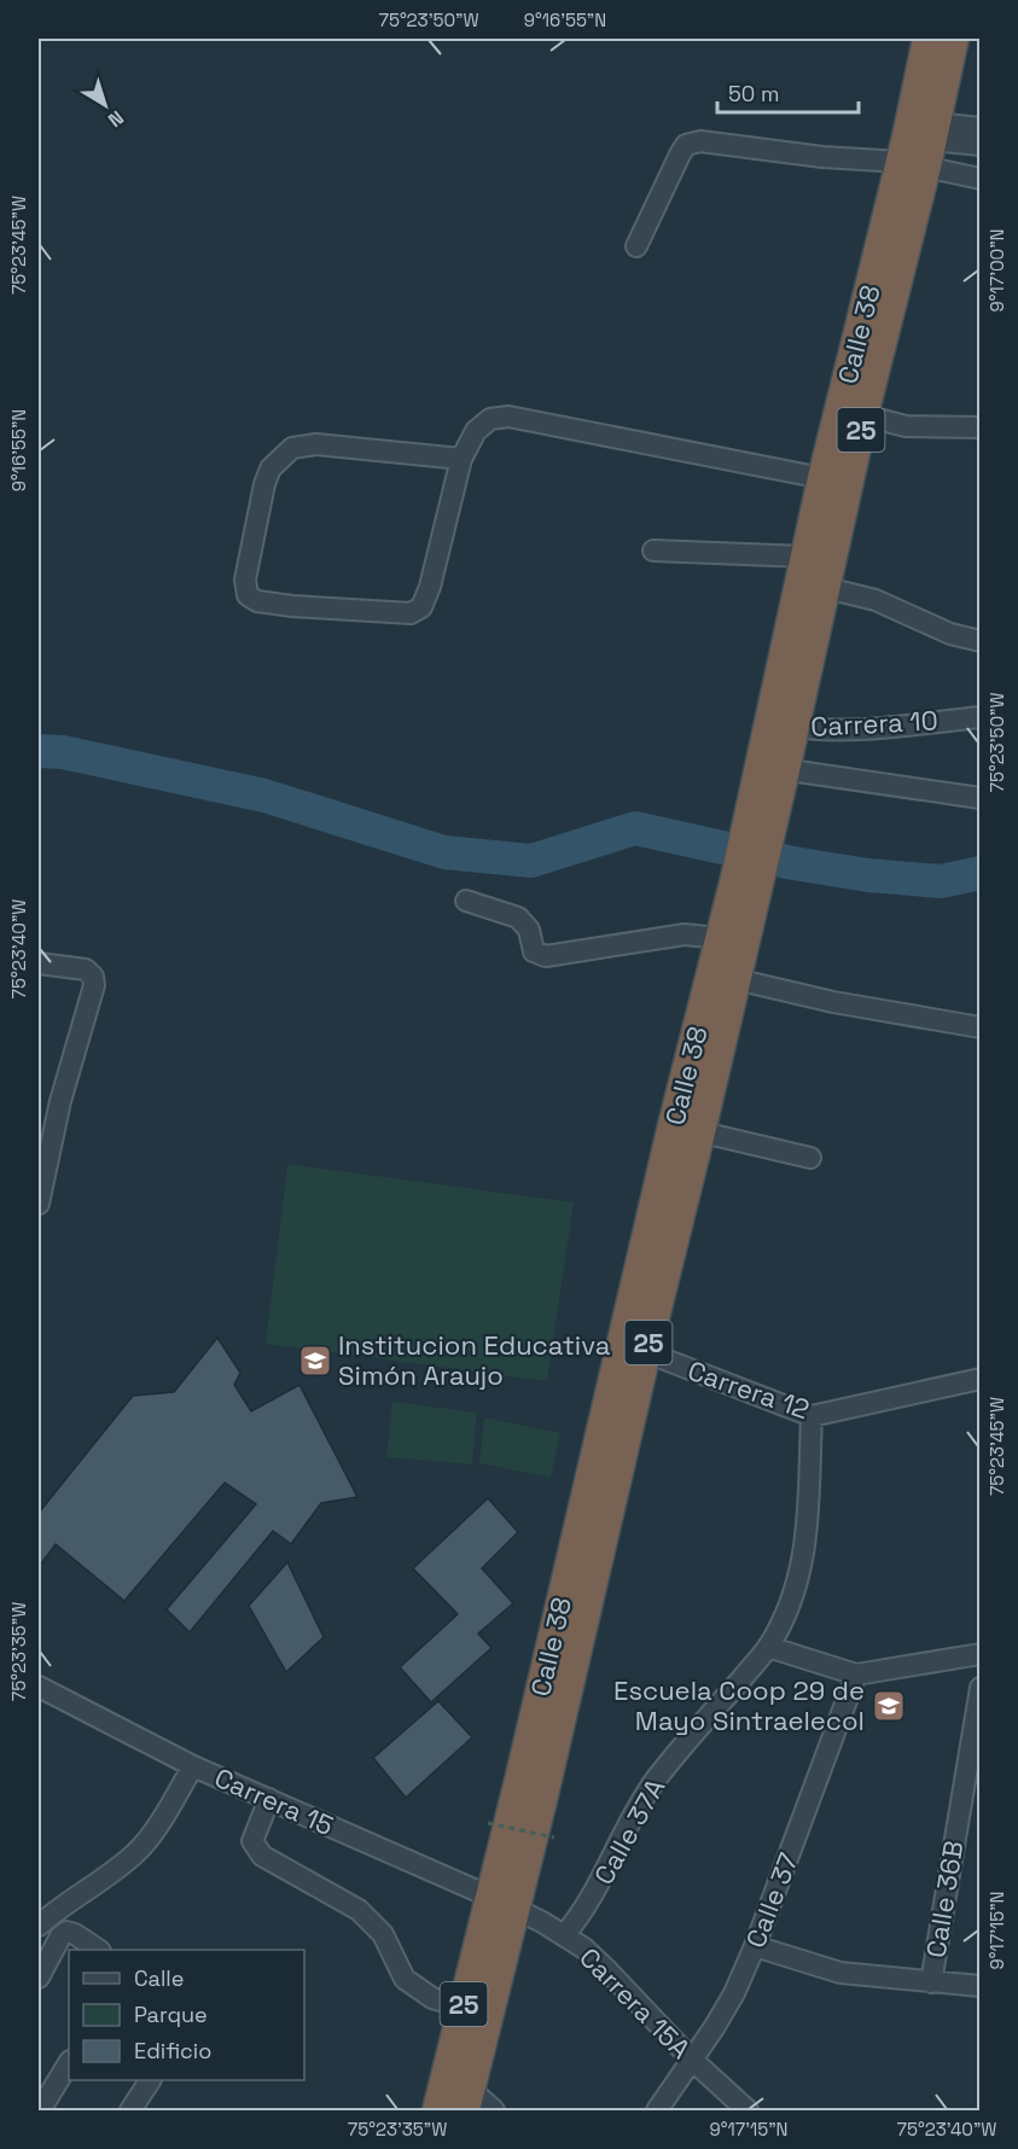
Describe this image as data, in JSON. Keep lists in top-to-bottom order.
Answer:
{
  "streets": {
    "highway": ["Calle 38", "25"],
    "street": [
      "Carrera 10",
      "Carrera 12",
      "Carrera 15",
      "Calle 37A",
      "Calle 36B",
      "Calle 37",
      "Carrera 15A"
    ]
  },
  "crossings": [
    ["Calle 38", "Carrera 10"],
    ["Calle 38", "Carrera 12"],
    ["Calle 38", "Carrera 15"],
    ["Calle 38", "Carrera 15A"],
    ["Carrera 12", "Calle 37A"],
    ["Carrera 15", "Carrera 15A"],
    ["Calle 37A", "Carrera 15A"],
    ["Calle 37", "Carrera 15A"]
  ],
  "places": {
    "school or university": ["Institucion Educativa Simón Araujo", "Escuela Coop 29 de Mayo Sintraelecol"]
  },
  "legend": ["Calle", "Parque", "Edificio"],
  "scale_bar": "50 m",
  "north": "bottom right",
  "coordinates": [
    "75°23'50\"W",
    "9°16'55\"N",
    "75°23'45\"W",
    "9°17'00\"N",
    "75°23'40\"W",
    "75°23'35\"W",
    "9°17'15\"N"
  ]
}
